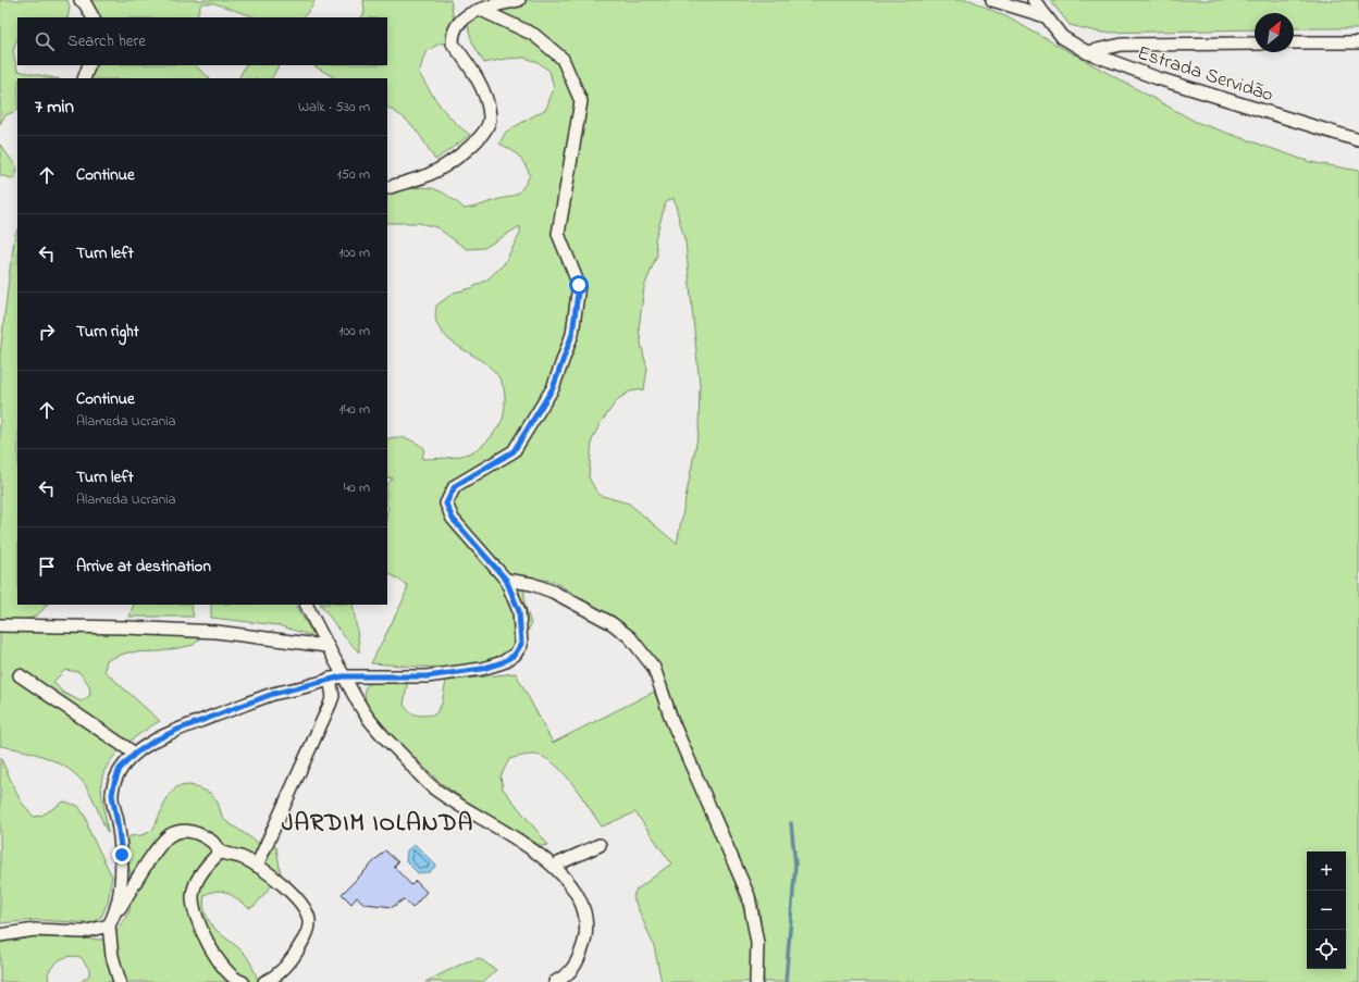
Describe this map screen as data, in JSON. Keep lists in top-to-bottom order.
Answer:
{
  "streets": {
    "street": ["Estrada Servidão"]
  },
  "districts": ["JARDIM IOLANDA"],
  "north": "top right",
  "page": {
    "search": "Search here",
    "heading": ["7 min", "Walk · 530 m"],
    "list": [
      ["Continue", "150 m"],
      ["Turn left", "100 m"],
      ["Turn right", "100 m"],
      ["Continue", "Alameda Ucrania", "140 m"],
      ["Turn left", "Alameda Ucrania", "40 m"],
      "Arrive at destination"
    ],
    "map_buttons": ["+", "−"]
  }
}
